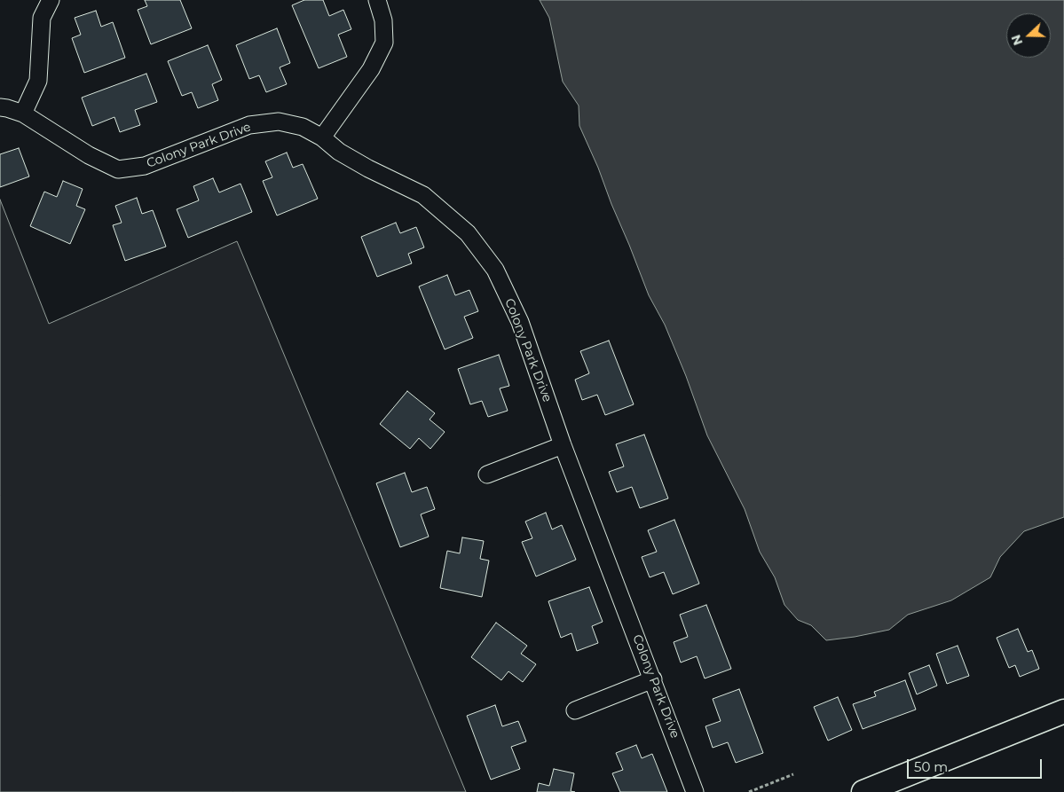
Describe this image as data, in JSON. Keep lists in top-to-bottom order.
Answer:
{
  "streets": {
    "street": ["Colony Park Drive"]
  },
  "scale_bar": "50 m",
  "north": "left"
}
